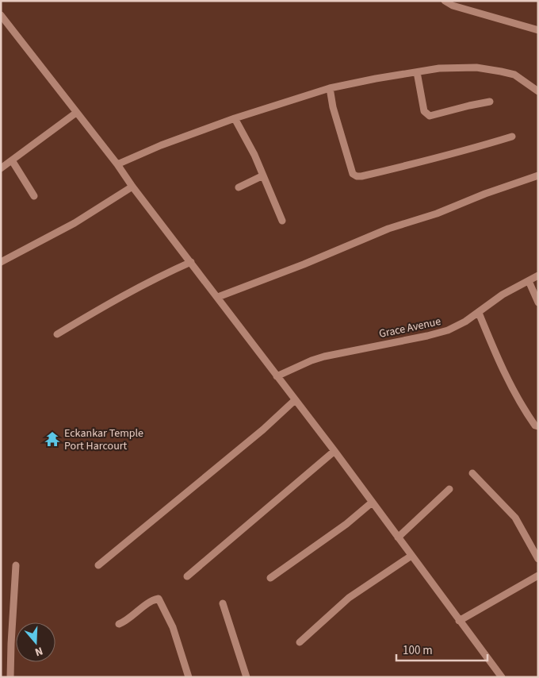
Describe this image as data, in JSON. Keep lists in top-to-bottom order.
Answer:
{
  "streets": {
    "street": ["Grace Avenue"]
  },
  "places": {
    "temple": ["Eckankar Temple Port Harcourt"]
  },
  "scale_bar": "100 m",
  "north": "bottom"
}
